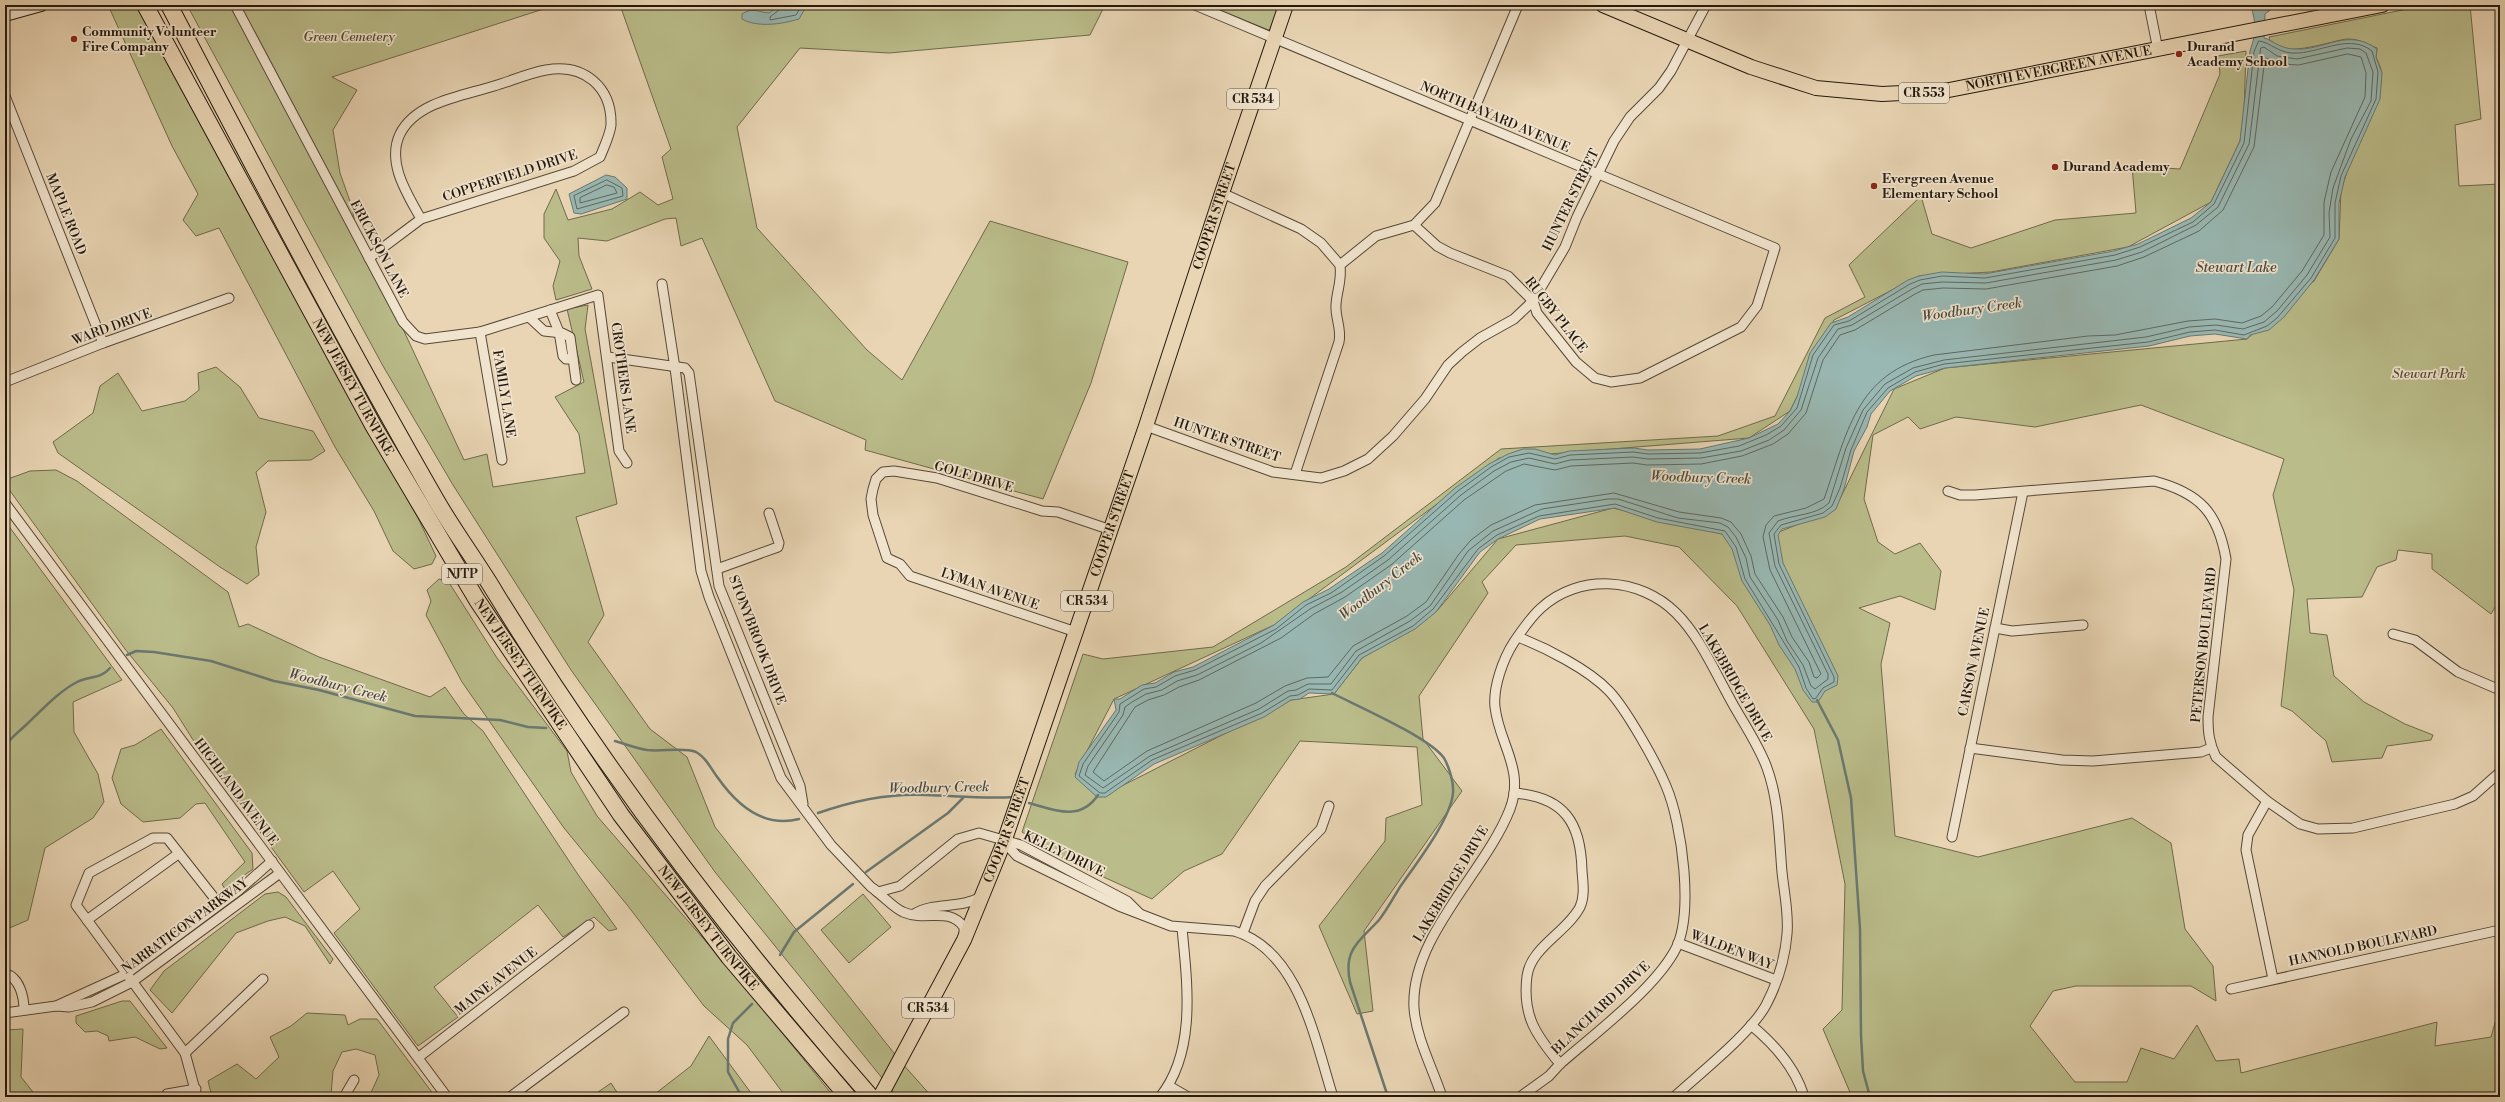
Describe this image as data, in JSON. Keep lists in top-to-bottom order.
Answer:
{
  "streets": {
    "highway": ["NEW JERSEY TURNPIKE", "NJTP"],
    "main road": [
      "NORTH EVERGREEN AVENUE",
      "CR 553",
      "CR 534",
      "COOPER STREET"
    ],
    "street": [
      "NORTH BAYARD AVENUE",
      "COPPERFIELD DRIVE",
      "HUNTER STREET",
      "MAPLE ROAD",
      "ERICKSON LANE",
      "RUGBY PLACE",
      "WARD DRIVE",
      "CROTHERS LANE",
      "FAMILY LANE",
      "GOLF DRIVE",
      "LYMAN AVENUE",
      "STONYBROOK DRIVE",
      "PETERSON BOULEVARD",
      "CARSON AVENUE",
      "LAKEBRIDGE DRIVE",
      "HIGHLAND AVENUE",
      "KELLY DRIVE",
      "NARRATICON PARKWAY",
      "HANNOLD BOULEVARD",
      "WALDEN WAY",
      "MAINE AVENUE",
      "BLANCHARD DRIVE"
    ]
  },
  "crossings": [
    ["NORTH EVERGREEN AVENUE", "HUNTER STREET"],
    ["NORTH BAYARD AVENUE", "HUNTER STREET"],
    ["NORTH BAYARD AVENUE", "COOPER STREET"],
    ["NORTH BAYARD AVENUE", "RUGBY PLACE"],
    ["COPPERFIELD DRIVE", "ERICKSON LANE"],
    ["HUNTER STREET", "COOPER STREET"],
    ["HUNTER STREET", "RUGBY PLACE"],
    ["MAPLE ROAD", "WARD DRIVE"],
    ["COOPER STREET", "GOLF DRIVE"],
    ["COOPER STREET", "LYMAN AVENUE"],
    ["COOPER STREET", "STONYBROOK DRIVE"],
    ["COOPER STREET", "KELLY DRIVE"],
    ["ERICKSON LANE", "CROTHERS LANE"],
    ["ERICKSON LANE", "FAMILY LANE"],
    ["GOLF DRIVE", "LYMAN AVENUE"],
    ["PETERSON BOULEVARD", "CARSON AVENUE"],
    ["LAKEBRIDGE DRIVE", "WALDEN WAY"],
    ["LAKEBRIDGE DRIVE", "BLANCHARD DRIVE"],
    ["HIGHLAND AVENUE", "NARRATICON PARKWAY"],
    ["HIGHLAND AVENUE", "MAINE AVENUE"],
    ["WALDEN WAY", "BLANCHARD DRIVE"]
  ],
  "water": ["Stewart Lake", "Woodbury Creek"],
  "parks": ["Green Cemetery", "Stewart Park"],
  "places": [
    "Community Volunteer Fire Company",
    "Durand Academy School",
    "Durand Academy",
    "Evergreen Avenue Elementary School"
  ]
}
